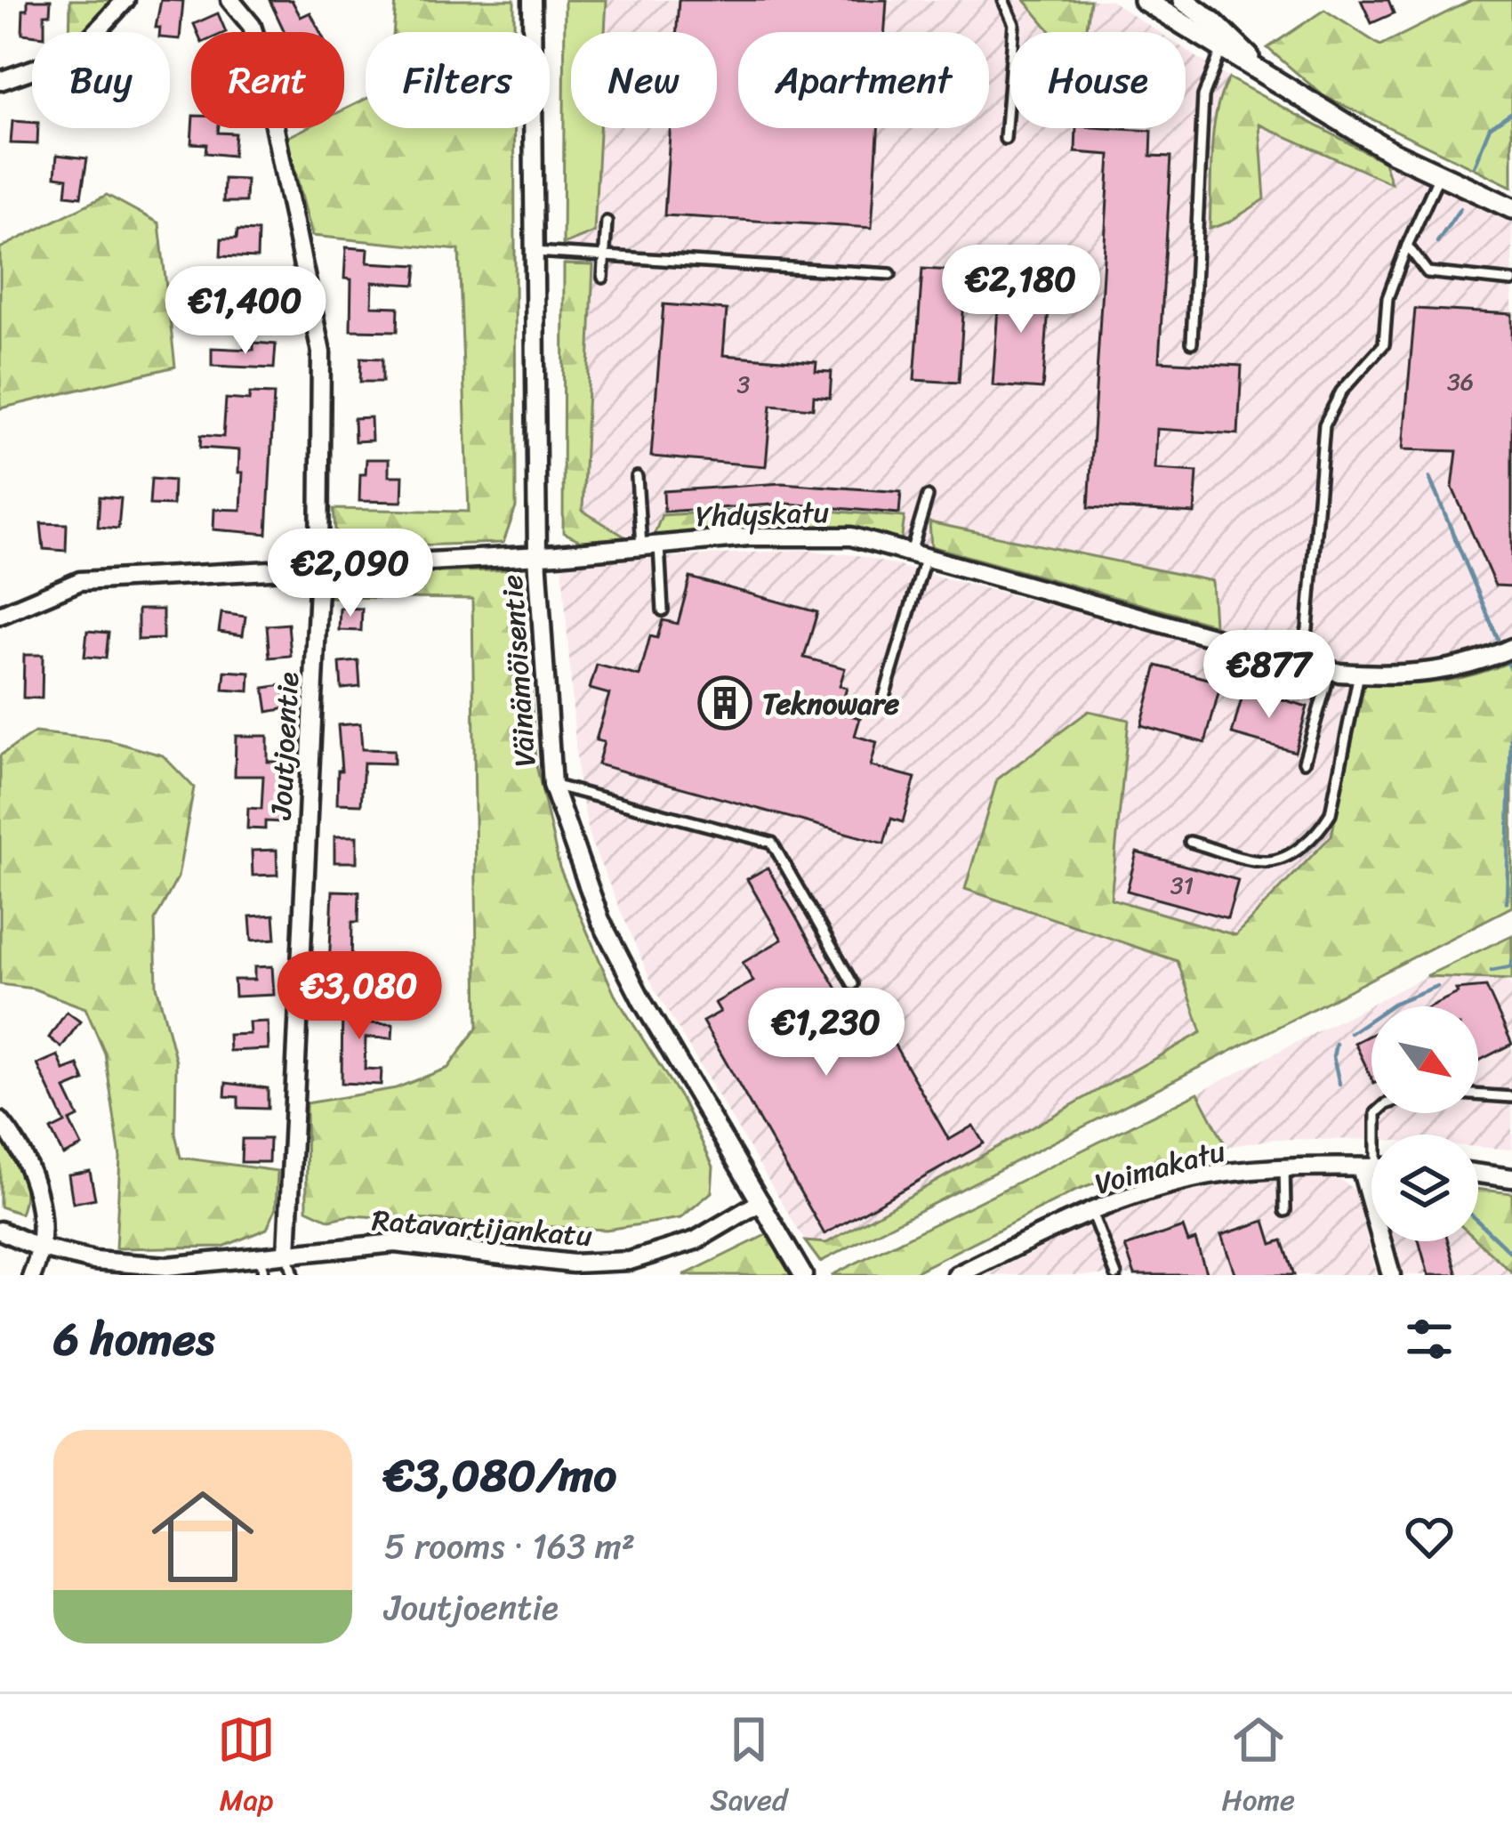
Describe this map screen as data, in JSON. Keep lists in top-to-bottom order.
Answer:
{
  "streets": {
    "street": [
      "Yhdyskatu",
      "Väinämöisentie",
      "Joutjoentie",
      "Voimakatu",
      "Ratavartijankatu"
    ]
  },
  "crossings": [
    ["Yhdyskatu", "Väinämöisentie"],
    ["Yhdyskatu", "Joutjoentie"],
    ["Väinämöisentie", "Ratavartijankatu"],
    ["Joutjoentie", "Ratavartijankatu"]
  ],
  "places": {
    "building": ["Teknoware"]
  },
  "house_numbers": ["36", "3", "31"],
  "north": "bottom right",
  "page": {
    "chip": [
      "Buy",
      "Rent",
      "Filters",
      "New",
      "Apartment",
      "House"
    ],
    "price": [
      "€2,180",
      "€1,400",
      "€2,090",
      "€877",
      "€3,080",
      "€1,230"
    ],
    "heading": "6 homes",
    "list": [
      {
        "name": "€3,080/mo",
        "note": "5 rooms · 163 m² · Joutjoentie"
      }
    ],
    "tabs": ["Map", "Saved", "Home"]
  }
}
